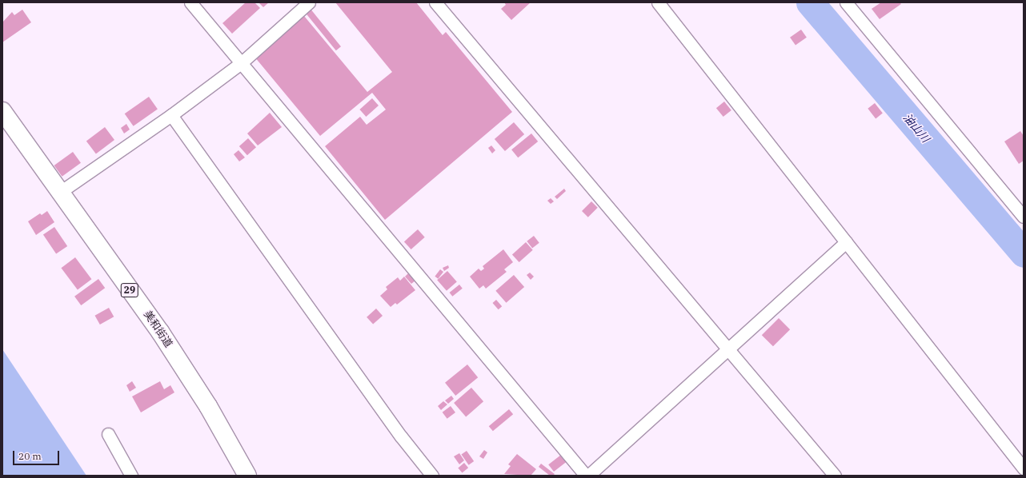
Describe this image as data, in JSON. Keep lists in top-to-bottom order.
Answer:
{
  "streets": {
    "main road": ["29", "美和街道"]
  },
  "water": ["油山川"],
  "scale_bar": "20 m"
}
